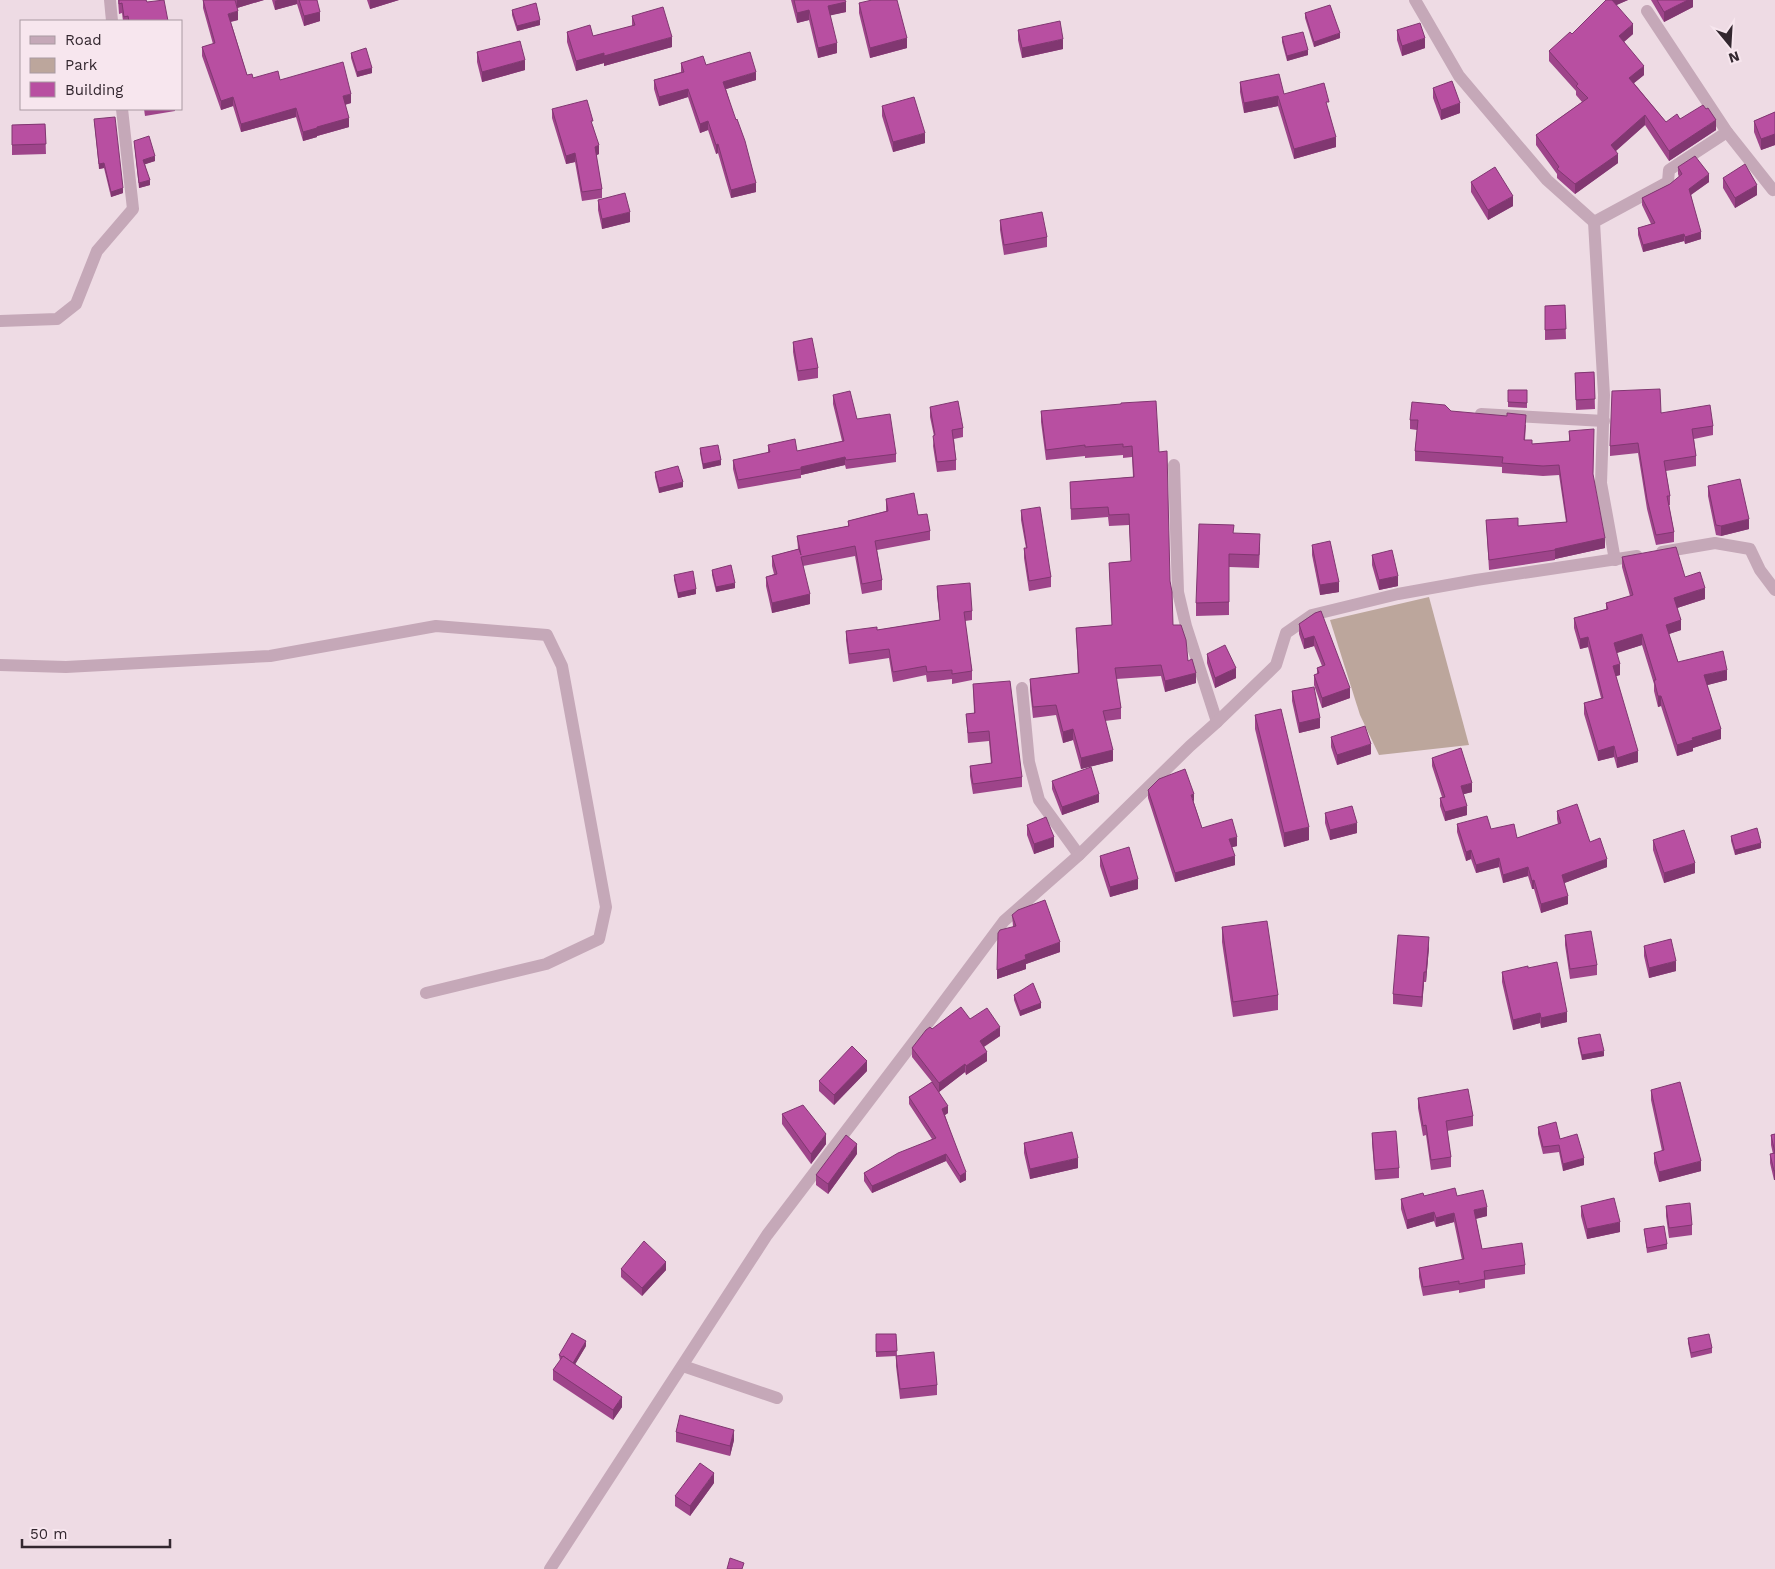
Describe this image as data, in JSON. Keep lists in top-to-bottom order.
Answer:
{
  "legend": ["Road", "Park", "Building"],
  "scale_bar": "50 m",
  "north": "bottom"
}
